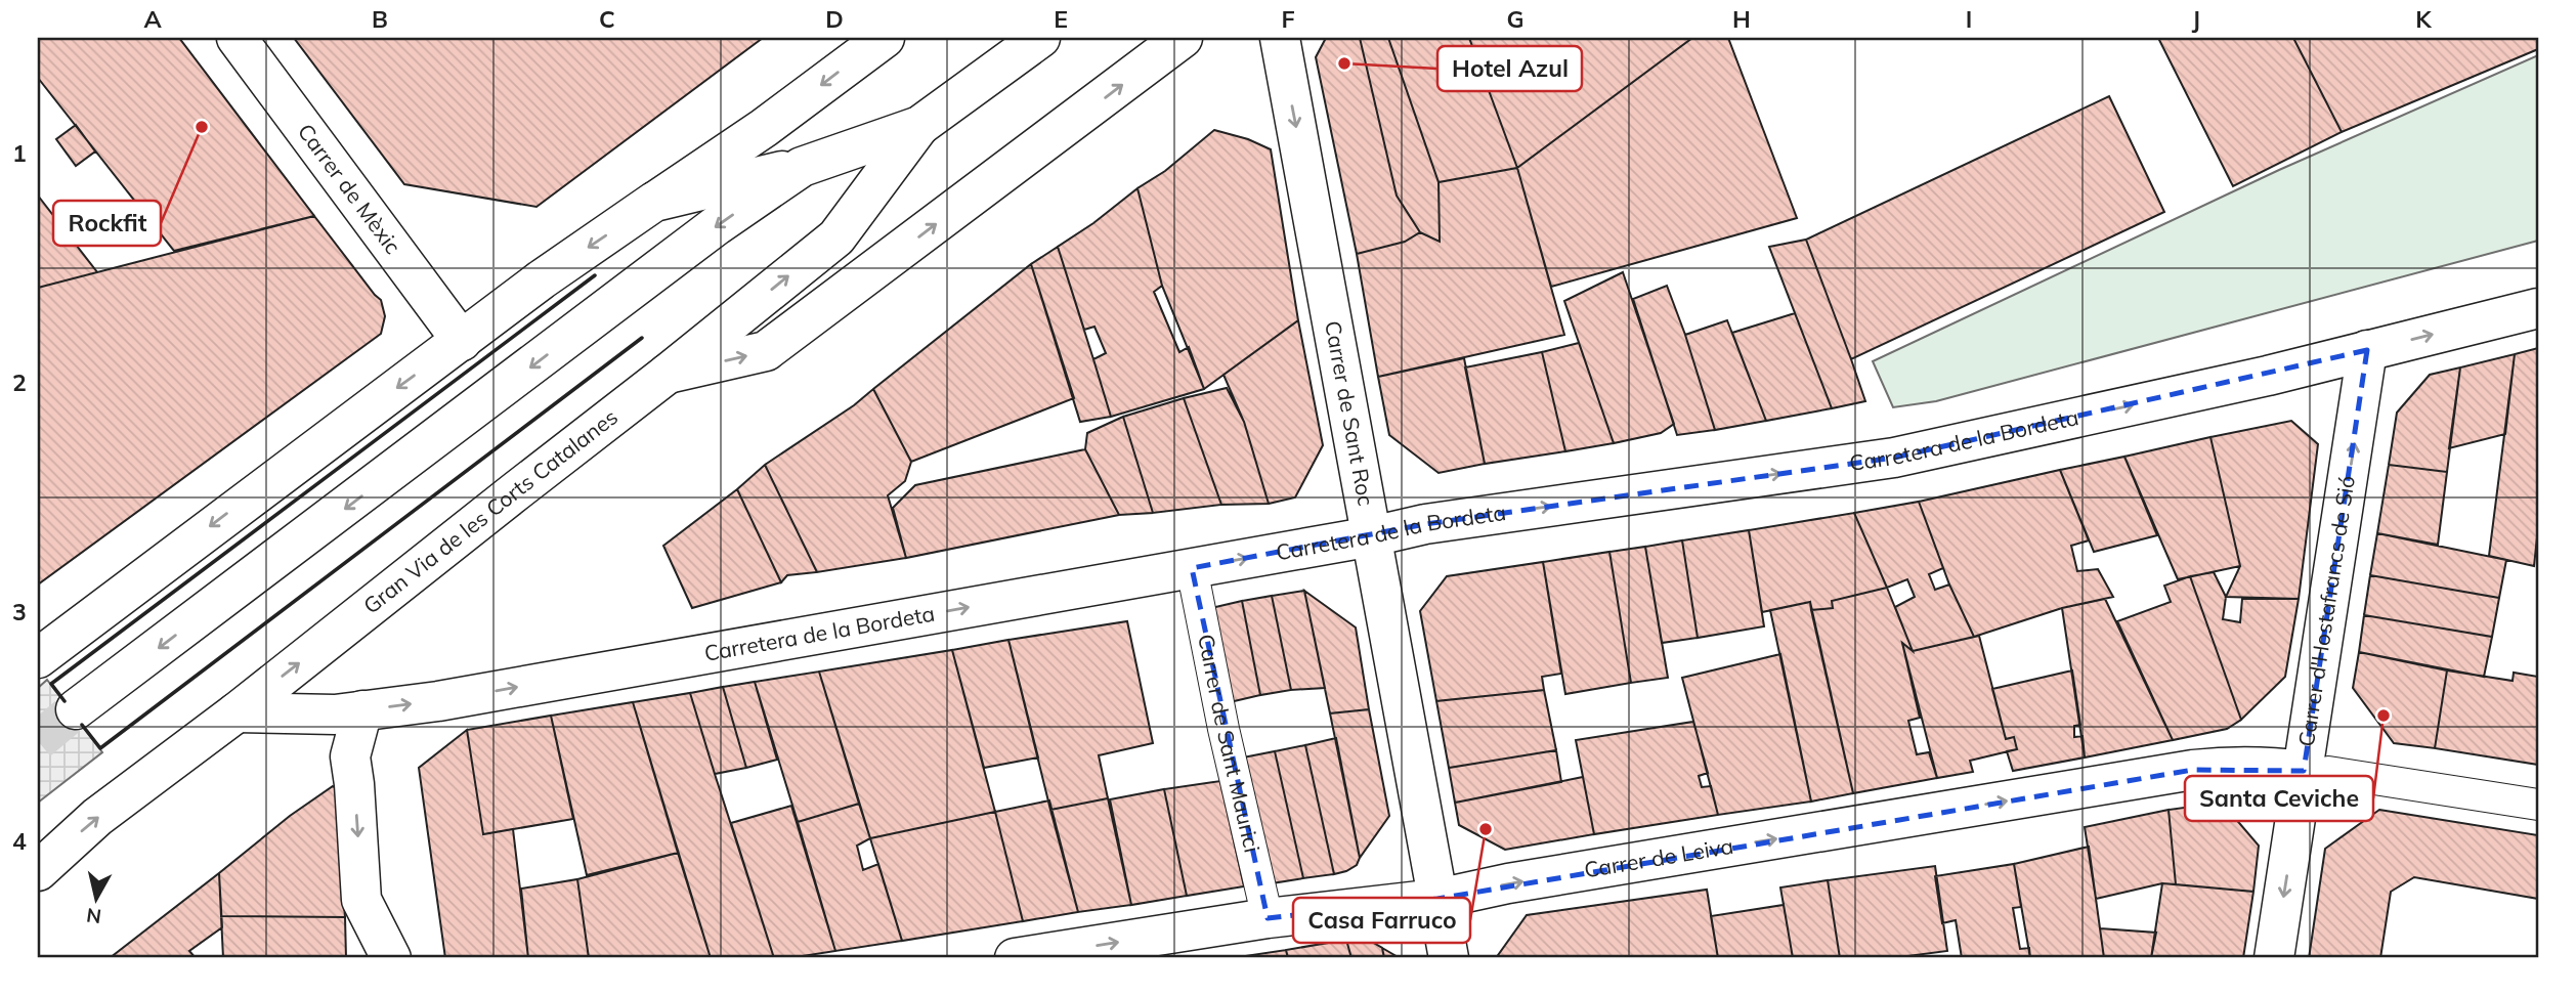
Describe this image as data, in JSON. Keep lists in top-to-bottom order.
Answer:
{
  "streets": {
    "street": [
      "Carrer de Mèxic",
      "Carrer de Sant Roc",
      "Carretera de la Bordeta",
      "Gran Via de les Corts Catalanes",
      "Carrer d'Hostafrancs de Sió",
      "Carrer de Sant Maurici",
      "Carrer de Leiva"
    ]
  },
  "crossings": [
    ["Carrer de Sant Roc", "Carretera de la Bordeta"],
    ["Carrer de Sant Roc", "Carrer de Leiva"],
    ["Carretera de la Bordeta", "Gran Via de les Corts Catalanes"],
    ["Carretera de la Bordeta", "Carrer d'Hostafrancs de Sió"],
    ["Carretera de la Bordeta", "Carrer de Sant Maurici"],
    ["Carrer d'Hostafrancs de Sió", "Carrer de Leiva"],
    ["Carrer de Sant Maurici", "Carrer de Leiva"]
  ],
  "one_way": ["Carrer de Sant Roc", "Carretera de la Bordeta", "Carrer de Leiva"],
  "places": [
    "Hotel Azul",
    "Rockfit",
    "Santa Ceviche",
    "Casa Farruco"
  ],
  "north": "bottom",
  "grid": {
    "columns": [
      "A",
      "B",
      "C",
      "D",
      "E",
      "F",
      "G",
      "H",
      "I",
      "J",
      "K"
    ],
    "rows": [
      "1",
      "2",
      "3",
      "4"
    ]
  }
}
